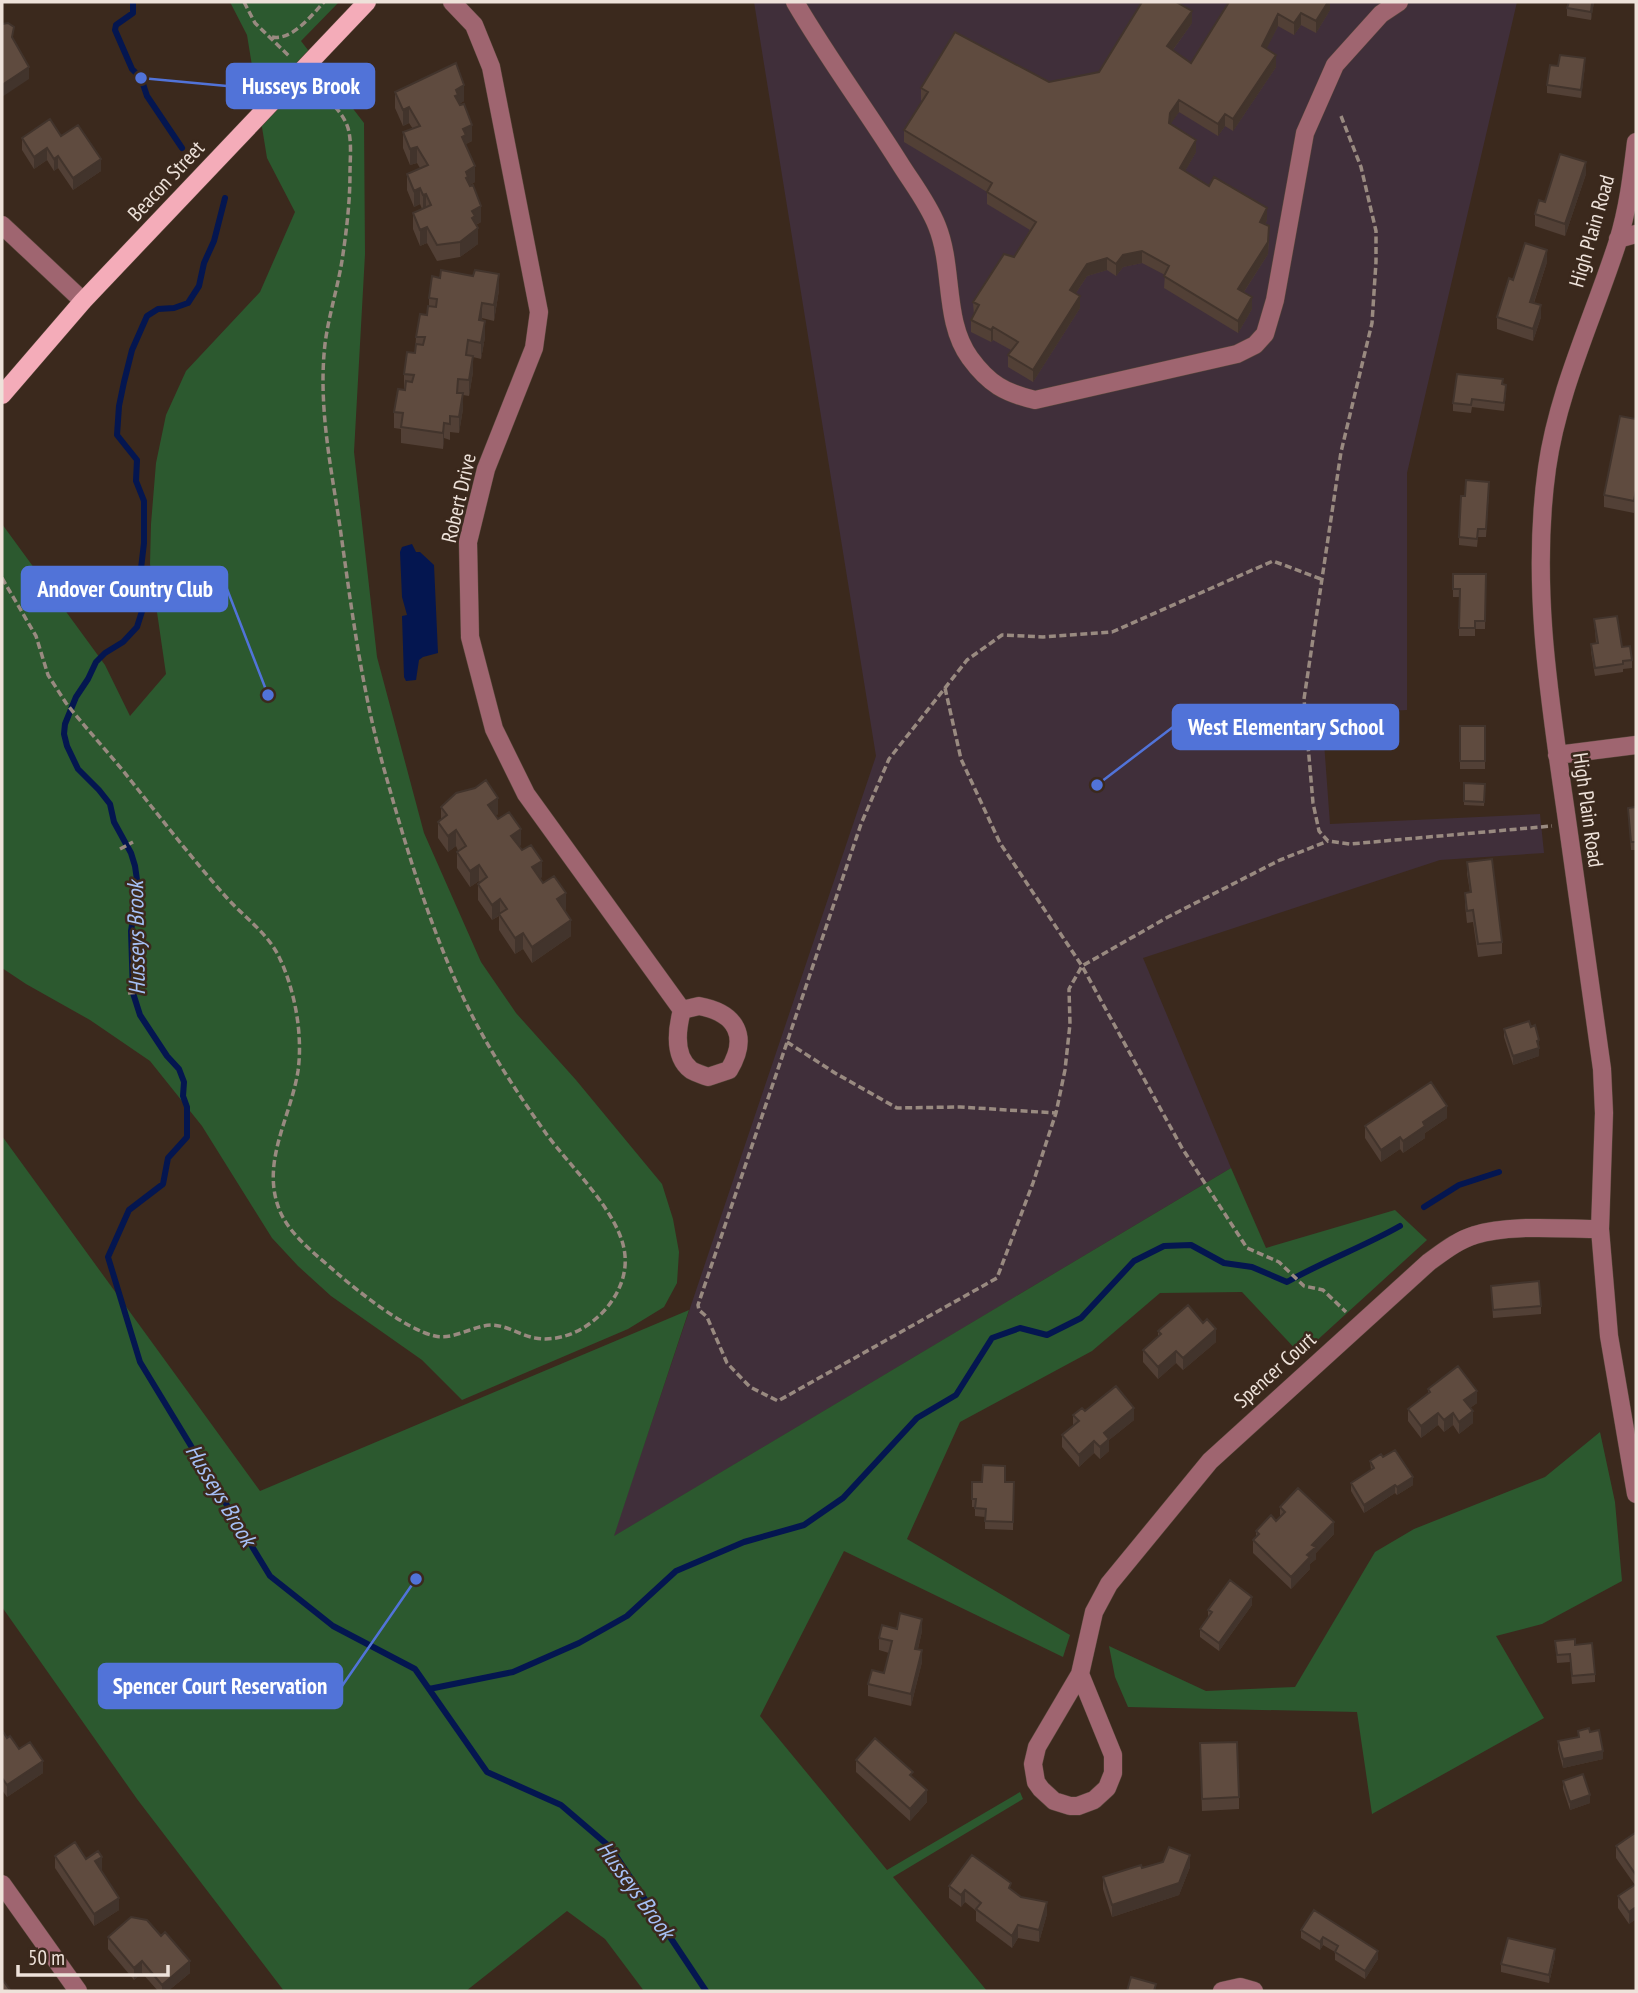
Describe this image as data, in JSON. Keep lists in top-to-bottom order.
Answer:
{
  "streets": {
    "main road": ["Beacon Street"],
    "street": ["High Plain Road", "Robert Drive", "Spencer Court"]
  },
  "crossings": [
    ["High Plain Road", "Spencer Court"]
  ],
  "water": ["Husseys Brook"],
  "places": [
    "Husseys Brook",
    "Andover Country Club",
    "West Elementary School",
    "Spencer Court Reservation"
  ],
  "scale_bar": "50 m"
}
